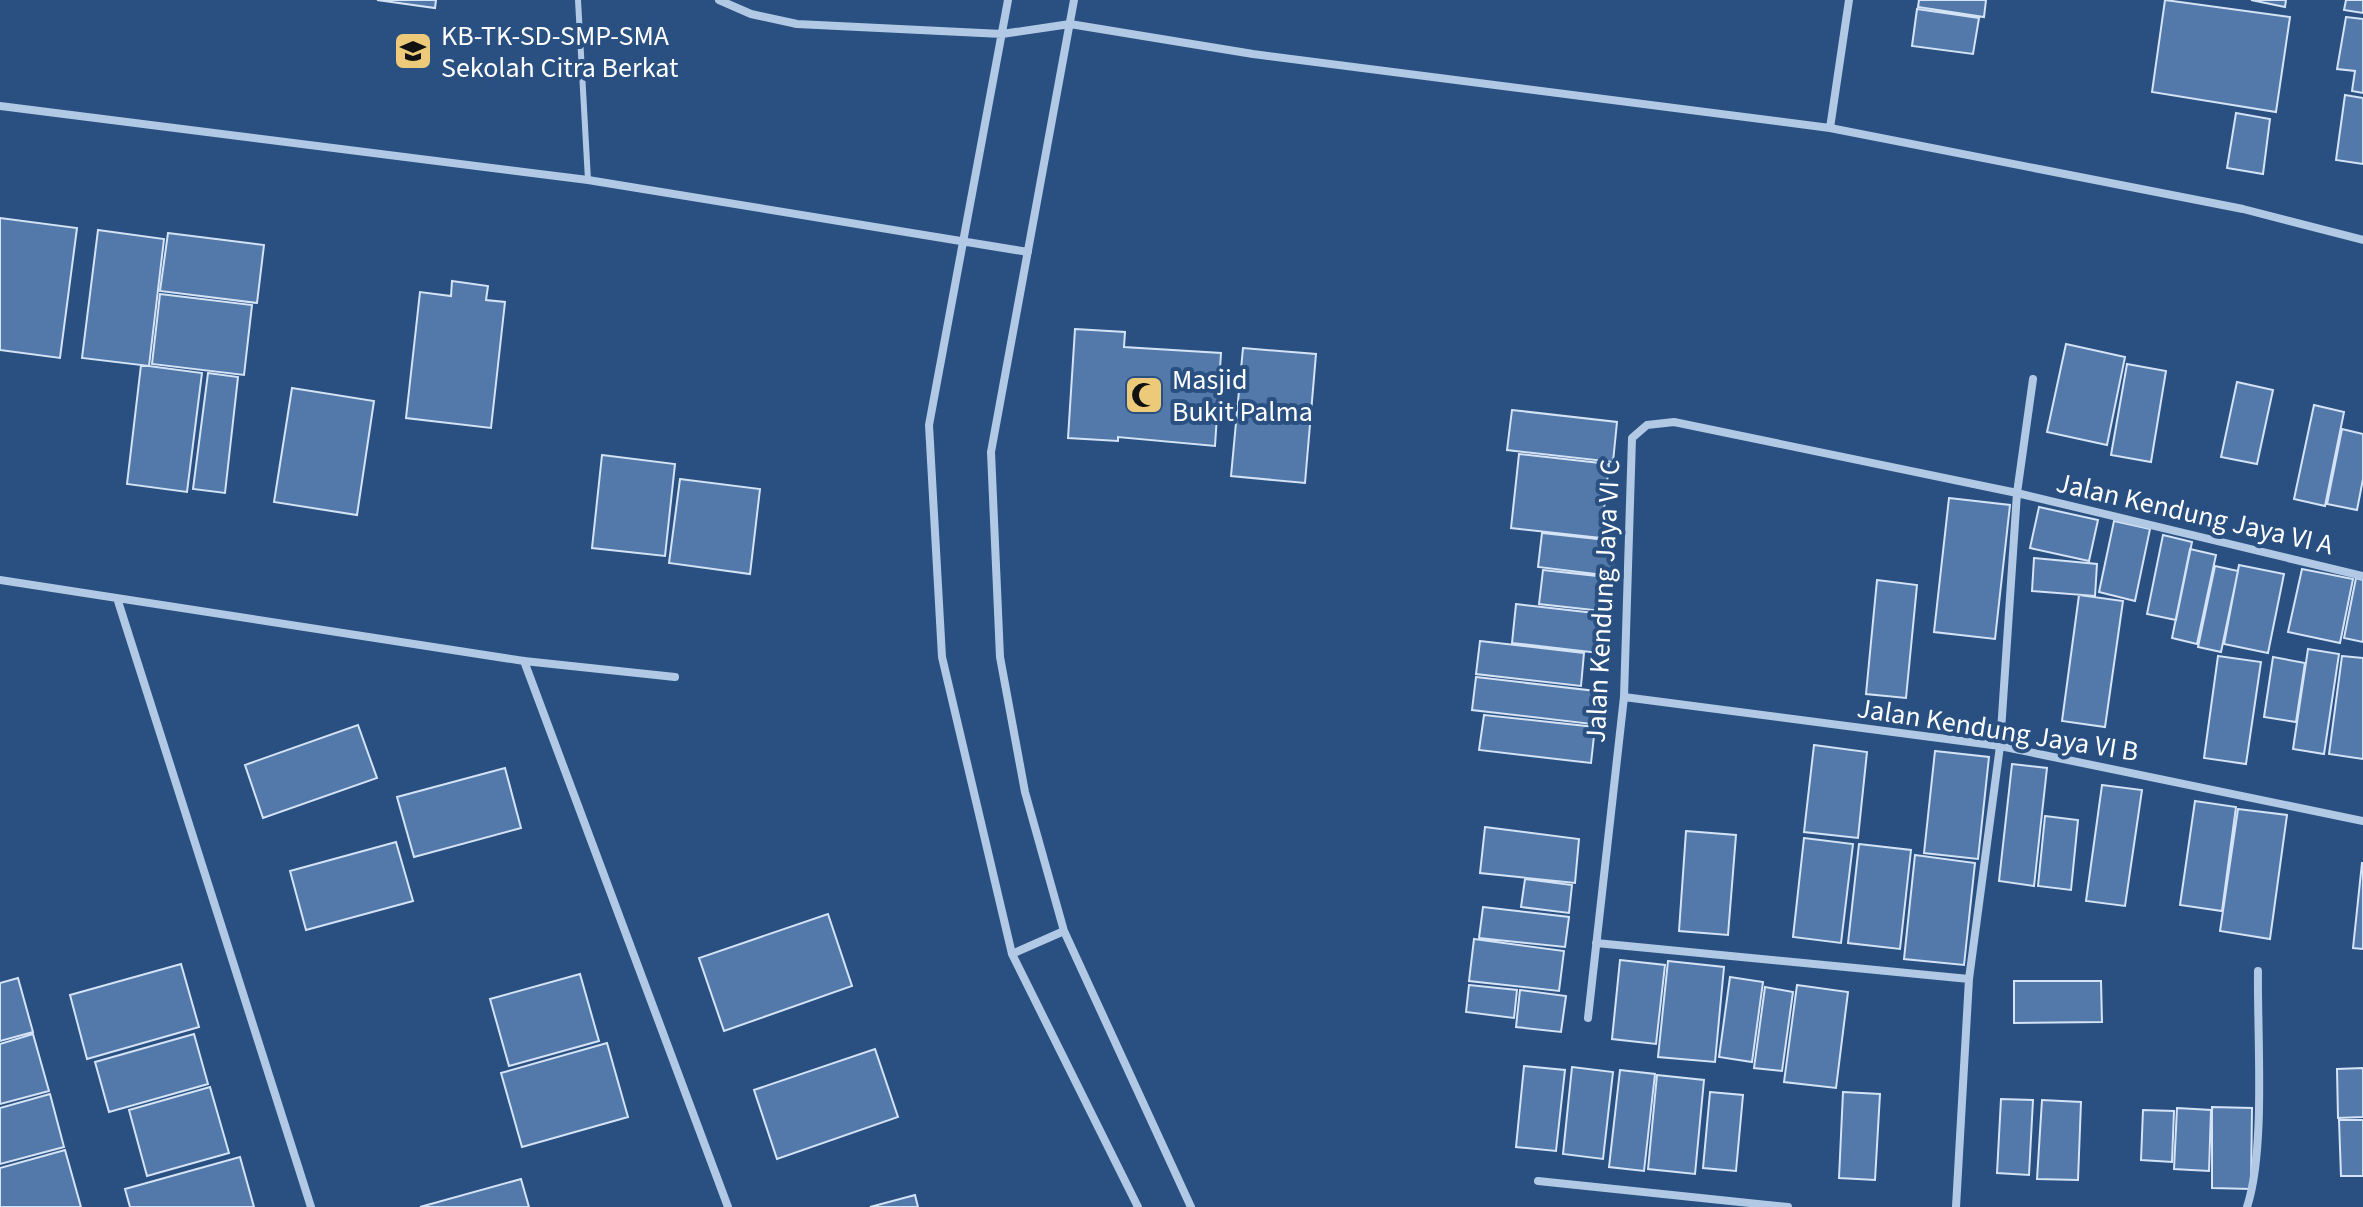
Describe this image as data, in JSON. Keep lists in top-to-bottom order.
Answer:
{
  "streets": {
    "street": ["Jalan Kendung Jaya VI A", "Jalan Kendung Jaya VI C", "Jalan Kendung Jaya VI B"]
  },
  "crossings": [
    ["Jalan Kendung Jaya VI A", "Jalan Kendung Jaya VI C"],
    ["Jalan Kendung Jaya VI C", "Jalan Kendung Jaya VI B"]
  ],
  "places": {
    "school or university": ["KB-TK-SD-SMP-SMA Sekolah Citra Berkat"],
    "mosque": ["Masjid Bukit Palma"]
  }
}
